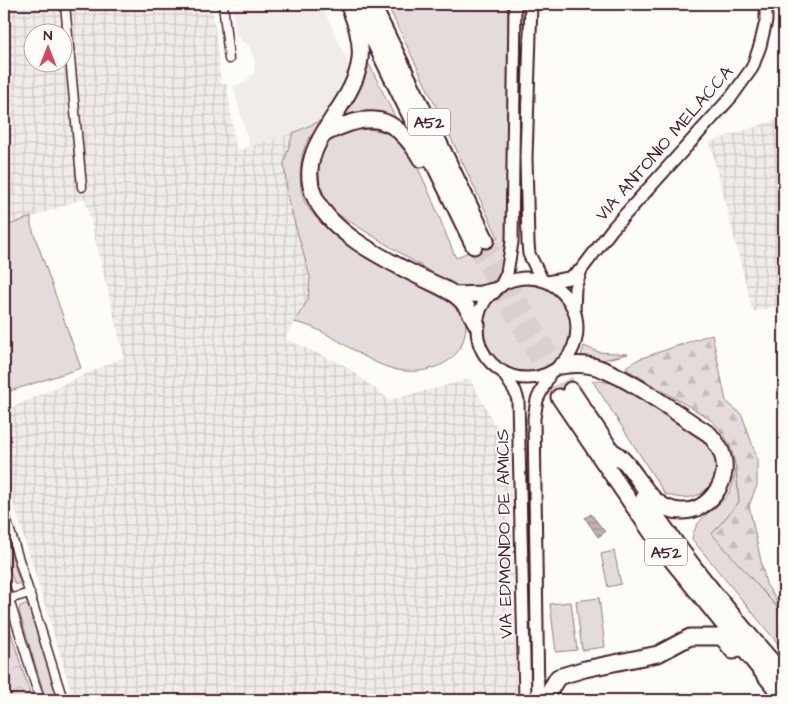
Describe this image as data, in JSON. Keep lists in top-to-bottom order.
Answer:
{
  "streets": {
    "highway": ["A52"],
    "main road": ["VIA ANTONIO MELACCA", "VIA EDMONDO DE AMICIS"]
  },
  "crossings": [
    ["VIA ANTONIO MELACCA", "VIA EDMONDO DE AMICIS"]
  ],
  "north": "top"
}
